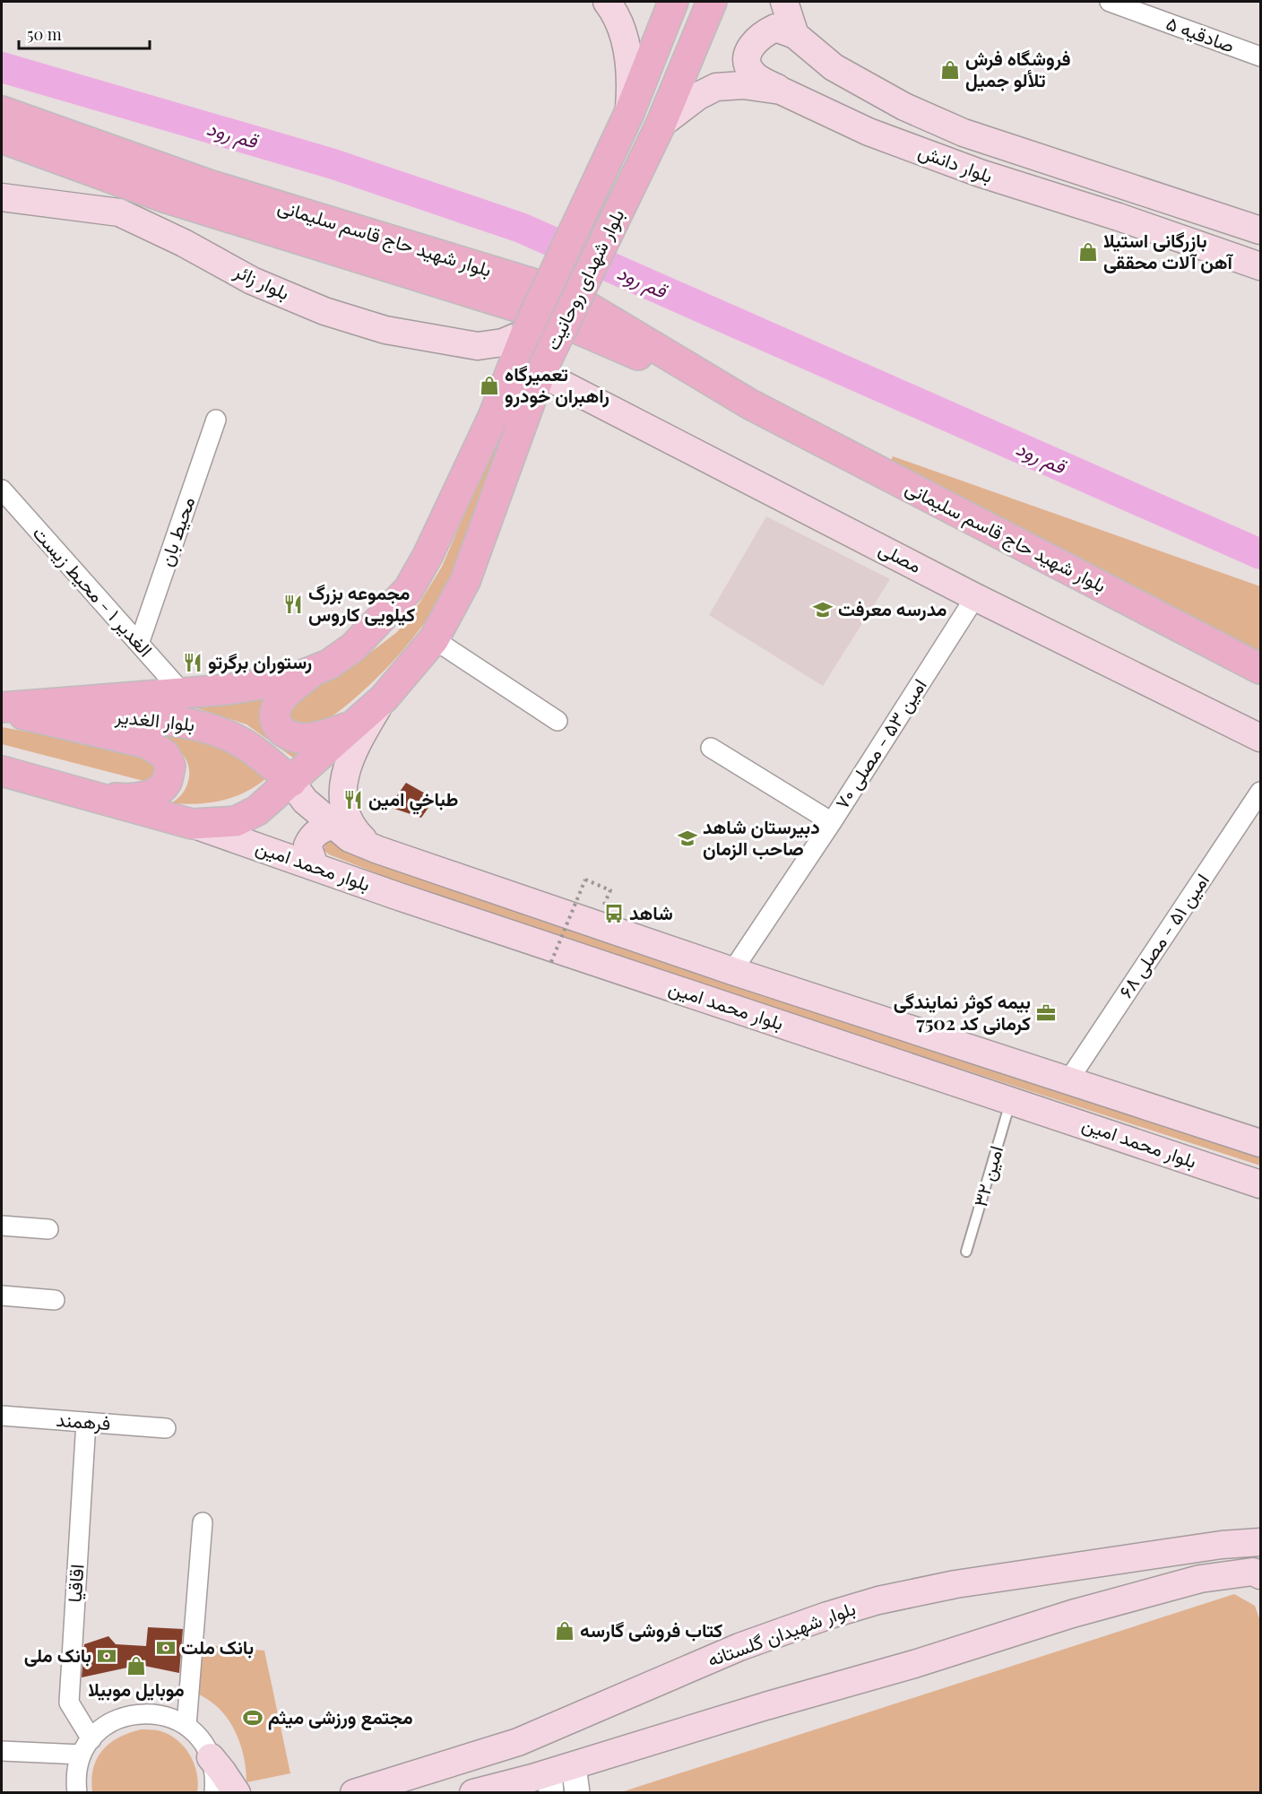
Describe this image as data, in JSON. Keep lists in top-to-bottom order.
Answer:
{
  "streets": {
    "main road": [
      "بلوار دانش",
      "بلوار شهید حاج قاسم سلیمانی",
      "بلوار شهدای روحانیت",
      "بلوار زائر",
      "مصلی",
      "بلوار الغدیر",
      "بلوار محمد امین",
      "بلوار شهیدان گلستانه"
    ],
    "street": [
      "صادقیه ۵",
      "محیط بان",
      "الغدیر ۱ - محیط زیست",
      "امین ۵۳ - مصلی ۷۰",
      "امین ۵۱ - مصلی ۶۸",
      "فرهمند",
      "اقاقیا"
    ],
    "lane": ["امین ۳۲"]
  },
  "crossings": [
    ["بلوار دانش", "بلوار شهدای روحانیت"],
    ["بلوار شهدای روحانیت", "بلوار زائر"],
    ["بلوار شهدای روحانیت", "مصلی"],
    ["بلوار شهدای روحانیت", "بلوار الغدیر"],
    ["بلوار شهدای روحانیت", "بلوار محمد امین"],
    ["محیط بان", "الغدیر ۱ - محیط زیست"],
    ["مصلی", "امین ۵۳ - مصلی ۷۰"],
    ["بلوار الغدیر", "بلوار محمد امین"],
    ["امین ۵۳ - مصلی ۷۰", "بلوار محمد امین"],
    ["بلوار محمد امین", "امین ۵۱ - مصلی ۶۸"],
    ["بلوار محمد امین", "امین ۳۲"],
    ["فرهمند", "اقاقیا"]
  ],
  "water": ["قم رود"],
  "places": {
    "shop": [
      "فروشگاه فرش تلألو جمیل",
      "بازرگانی استیلا آهن آلات محققی",
      "تعمیرگاه راهبران خودرو",
      "کتاب فروشی گارسه",
      "موبایل موبیلا"
    ],
    "restaurant": ["مجموعه بزرگ کیلویی کاروس", "رستوران برگرتو", "طباخي امين"],
    "school or university": ["مدرسه معرفت", "دبیرستان شاهد صاحب الزمان"],
    "bus stop": ["شاهد"],
    "office": ["بیمه کوثر نمایندگی کرمانی کد 7502"],
    "bank": ["بانک ملت", "بانک ملی"],
    "sports": ["مجتمع ورزشی میثم"]
  },
  "scale_bar": "50 m"
}
